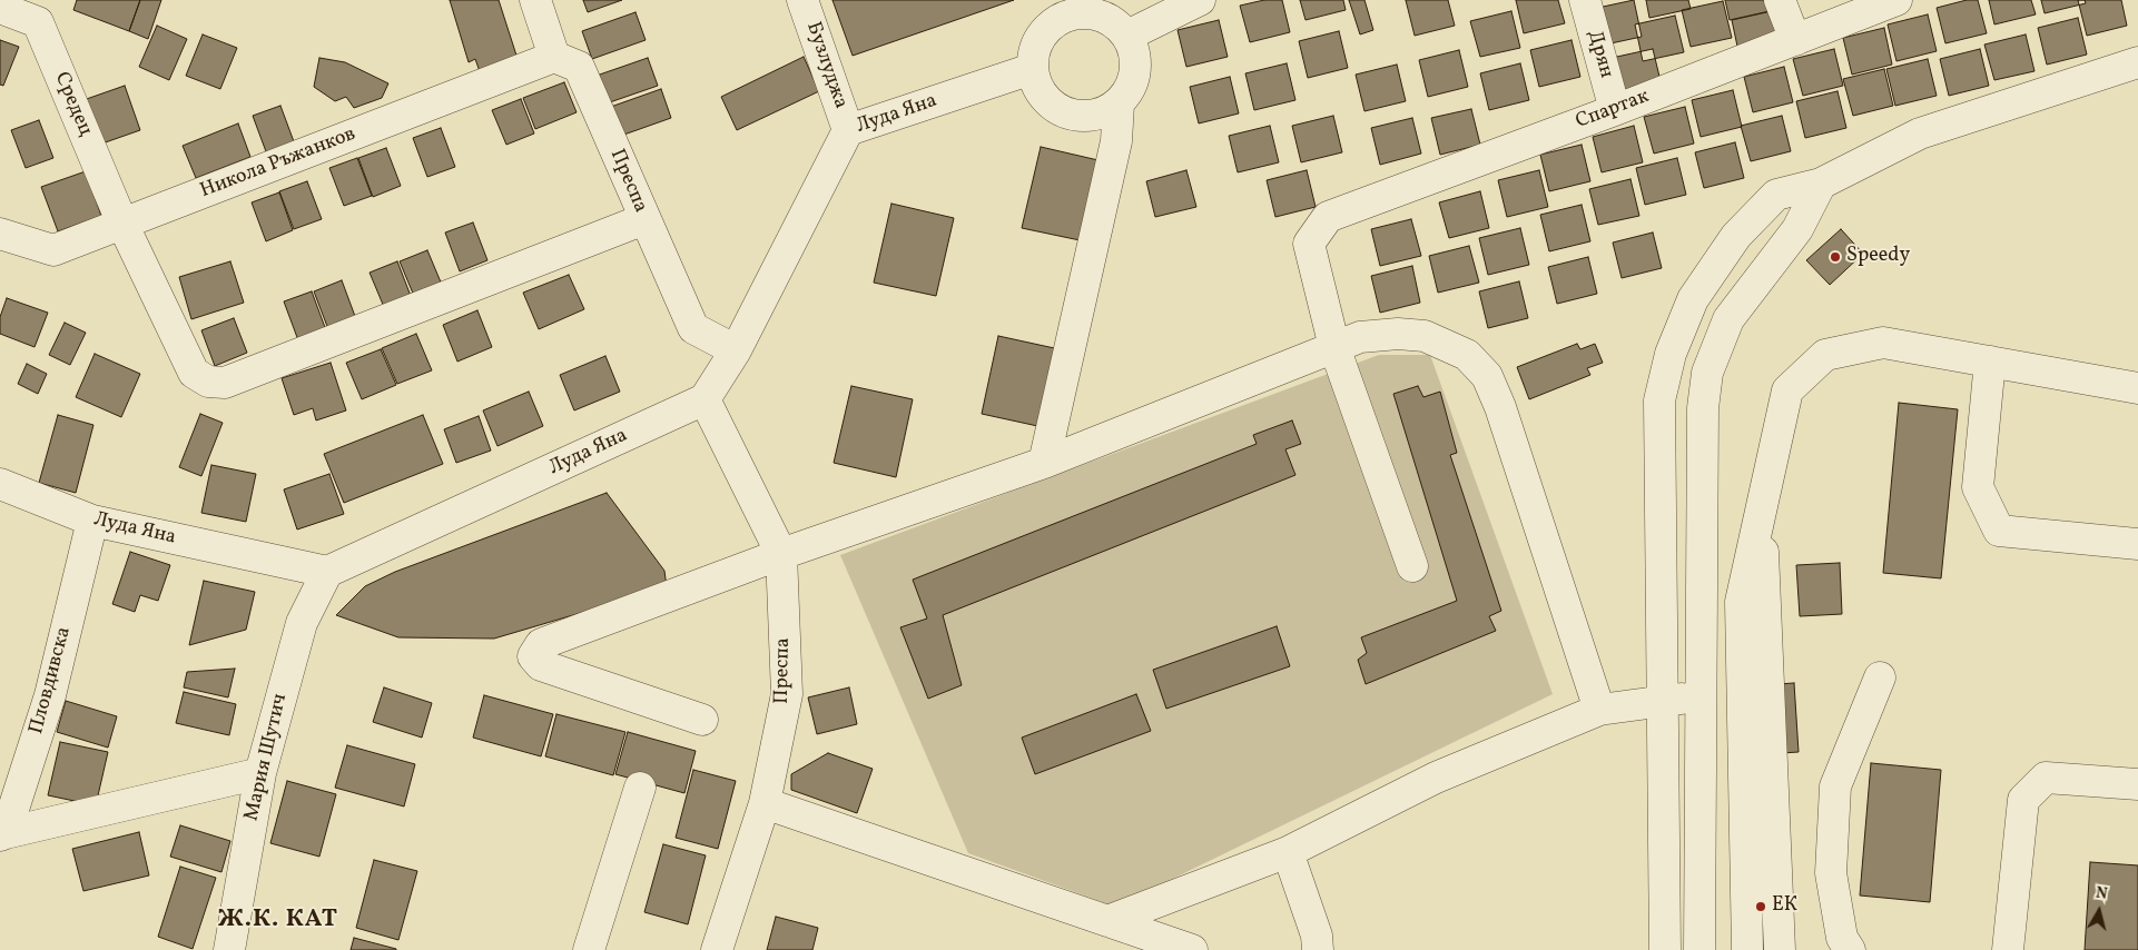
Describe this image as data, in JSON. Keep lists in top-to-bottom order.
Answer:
{
  "streets": {
    "street": [
      "Дрян",
      "Бузлуджа",
      "Средец",
      "Спартак",
      "Луда Яна",
      "Никола Ръжанков",
      "Преспа",
      "Пловдивска",
      "Мария Шутич"
    ]
  },
  "crossings": [
    ["Дрян", "Спартак"],
    ["Бузлуджа", "Луда Яна"],
    ["Средец", "Никола Ръжанков"],
    ["Средец", "Преспа"],
    ["Луда Яна", "Преспа"],
    ["Луда Яна", "Пловдивска"],
    ["Луда Яна", "Мария Шутич"],
    ["Никола Ръжанков", "Преспа"]
  ],
  "districts": ["Ж.К. КАТ"],
  "places": ["Speedy", "ЕК"],
  "north": "top"
}
